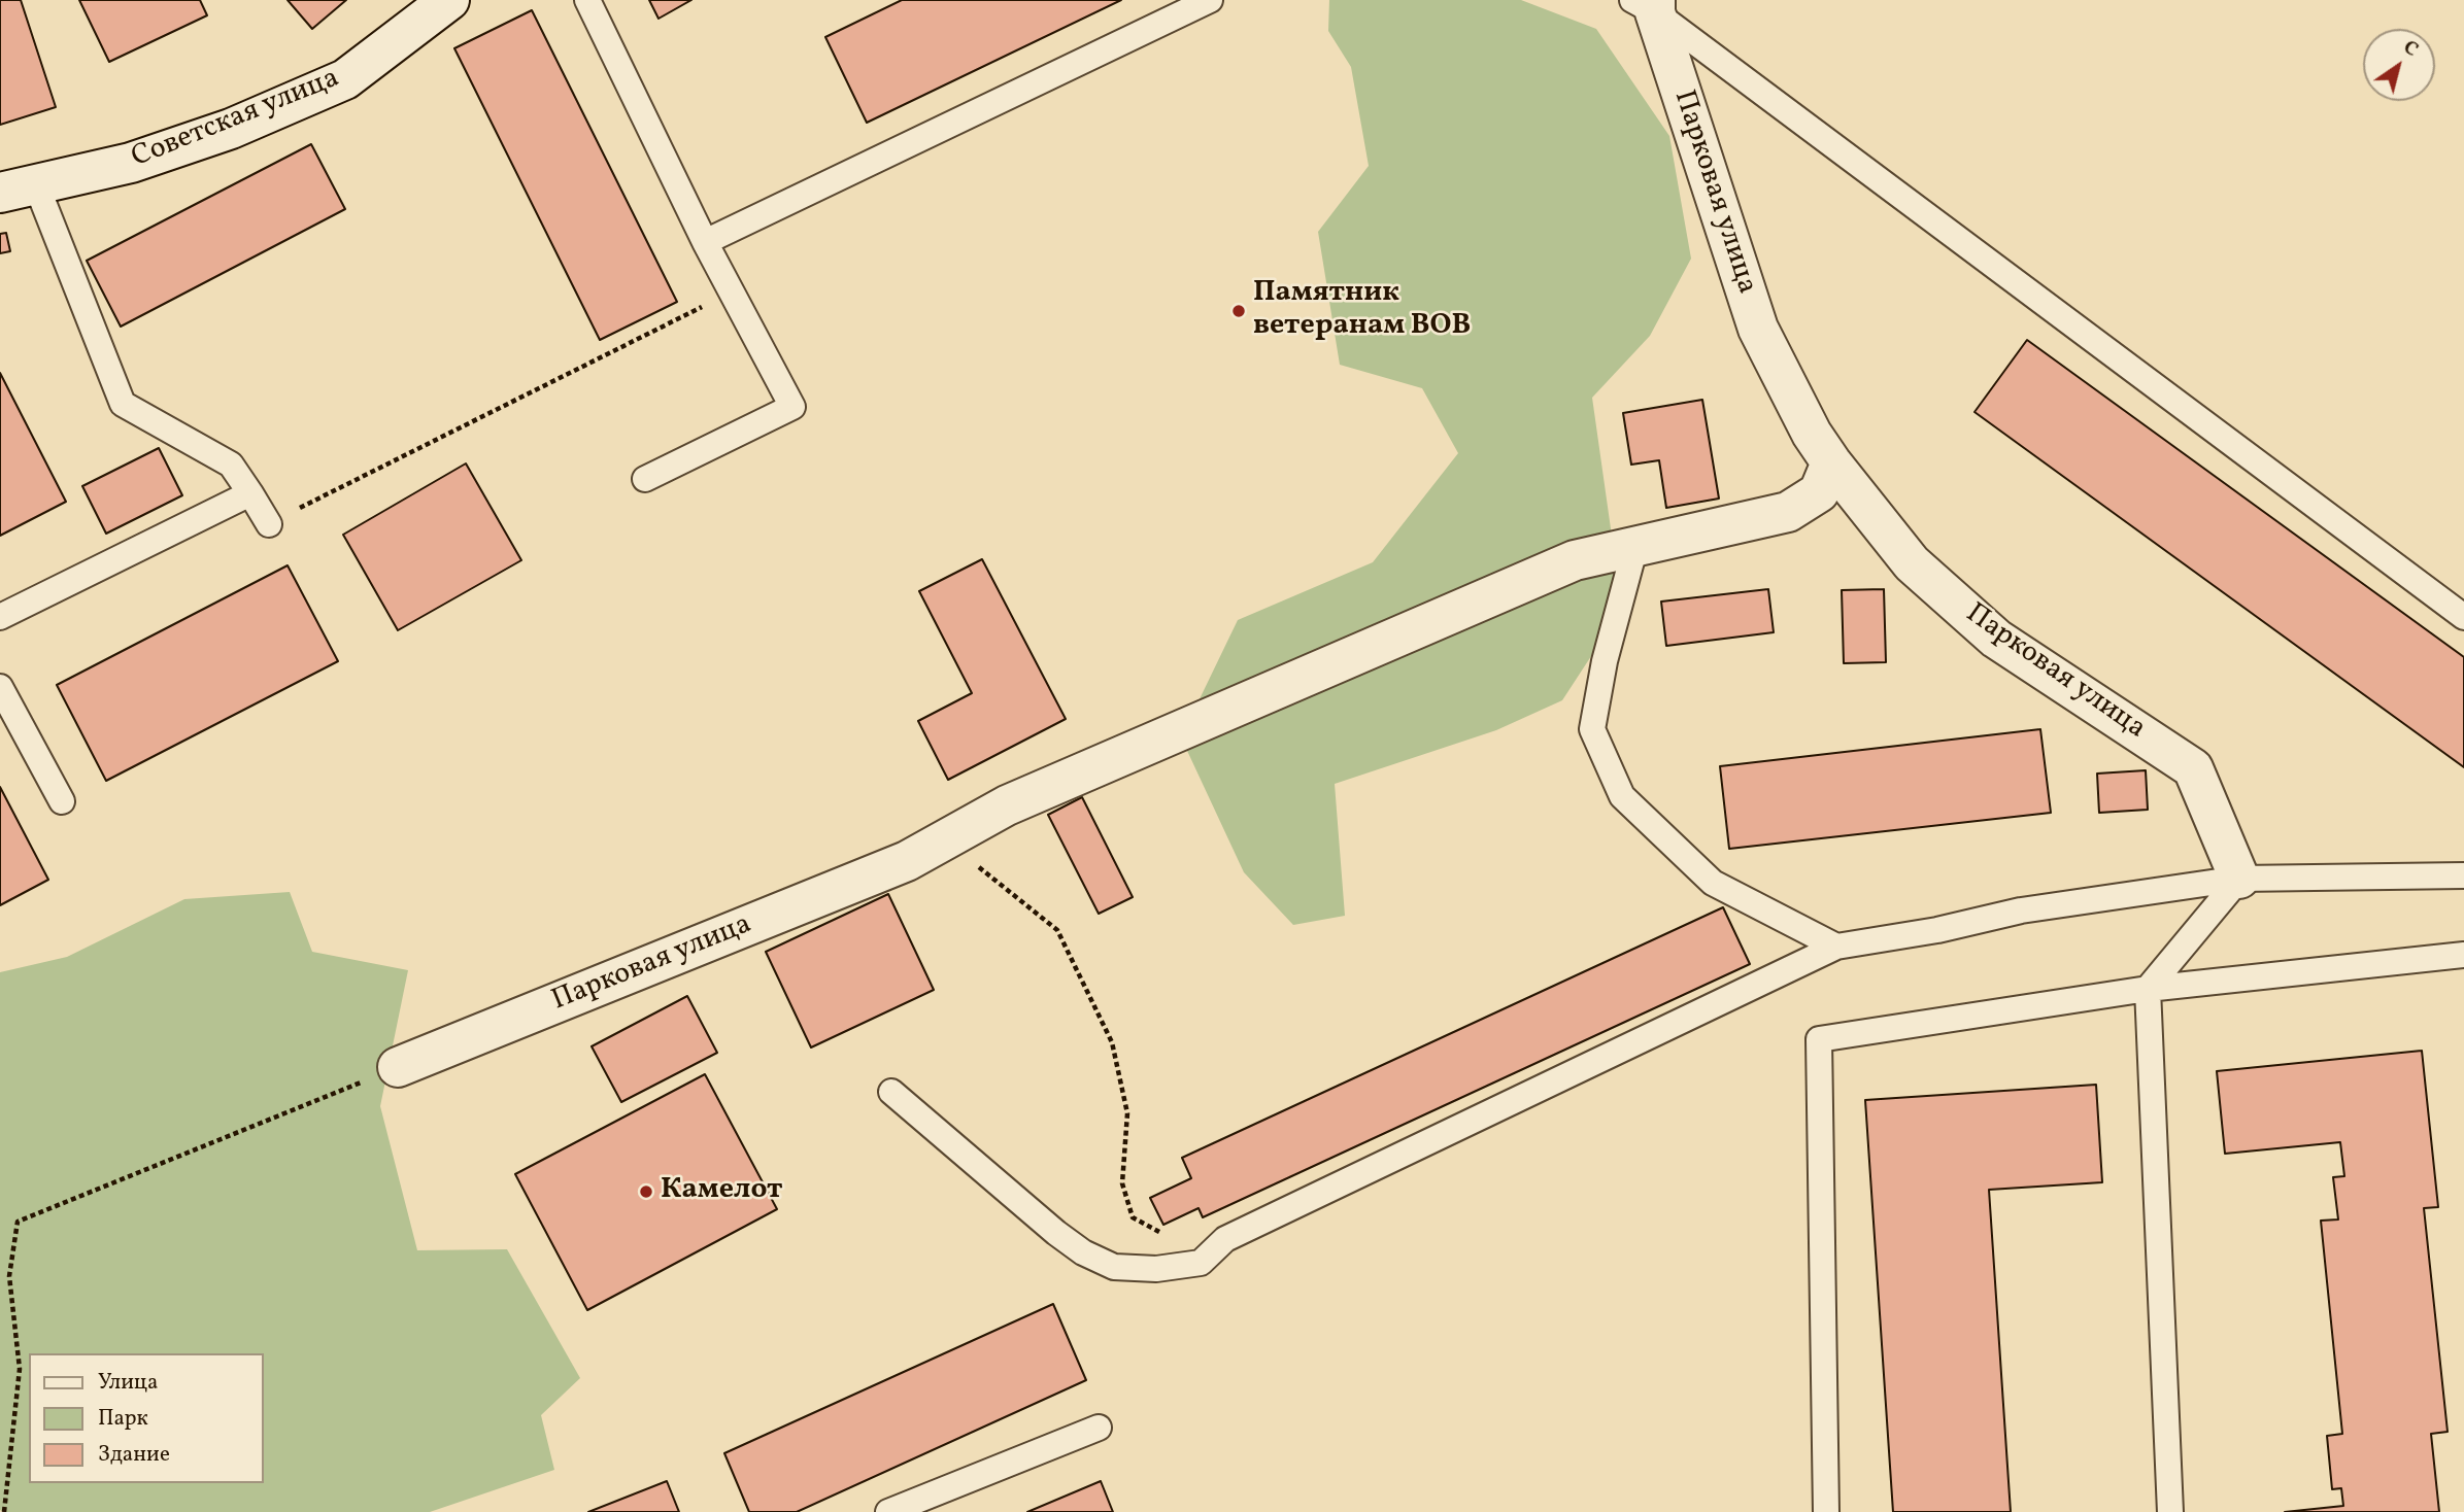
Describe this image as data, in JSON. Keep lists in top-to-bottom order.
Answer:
{
  "streets": {
    "street": ["Советская улица", "Парковая улица"]
  },
  "places": ["Памятник ветеранам ВОВ", "Камелот"],
  "legend": ["Улица", "Парк", "Здание"],
  "north": "top right"
}
